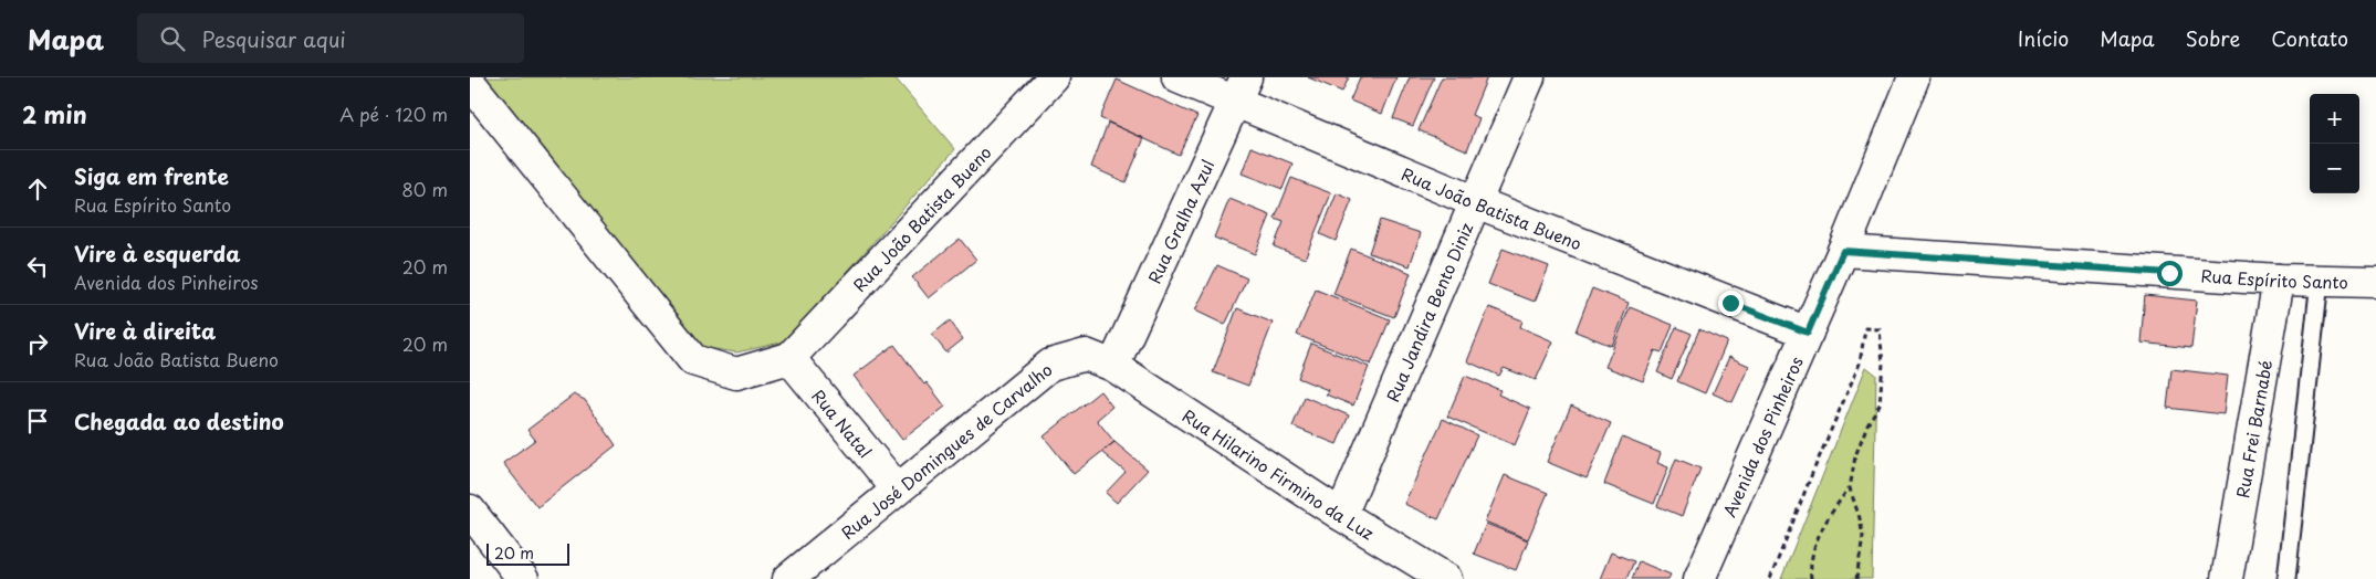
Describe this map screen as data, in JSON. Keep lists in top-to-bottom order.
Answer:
{
  "streets": {
    "street": [
      "Rua João Batista Bueno",
      "Rua Gralha Azul",
      "Rua Espírito Santo",
      "Rua Jandira Bento Diniz",
      "Rua Natal",
      "Rua Frei Barnabé",
      "Avenida dos Pinheiros",
      "Rua José Domingues de Carvalho",
      "Rua Hilarino Firmino da Luz"
    ]
  },
  "crossings": [
    ["Rua João Batista Bueno", "Rua Gralha Azul"],
    ["Rua João Batista Bueno", "Rua Jandira Bento Diniz"],
    ["Rua João Batista Bueno", "Rua Natal"],
    ["Rua João Batista Bueno", "Avenida dos Pinheiros"],
    ["Rua Gralha Azul", "Rua José Domingues de Carvalho"],
    ["Rua Gralha Azul", "Rua Hilarino Firmino da Luz"],
    ["Rua Espírito Santo", "Rua Frei Barnabé"],
    ["Rua Espírito Santo", "Avenida dos Pinheiros"],
    ["Rua Jandira Bento Diniz", "Rua Hilarino Firmino da Luz"],
    ["Rua Natal", "Rua José Domingues de Carvalho"],
    ["Rua José Domingues de Carvalho", "Rua Hilarino Firmino da Luz"]
  ],
  "scale_bar": "20 m",
  "page": {
    "header": "Mapa",
    "search": "Pesquisar aqui",
    "nav": [
      "Início",
      "Mapa",
      "Sobre",
      "Contato"
    ],
    "heading": ["2 min", "A pé · 120 m"],
    "map_buttons": ["+", "−"],
    "list": [
      ["Siga em frente", "Rua Espírito Santo", "80 m"],
      ["Vire à esquerda", "Avenida dos Pinheiros", "20 m"],
      ["Vire à direita", "Rua João Batista Bueno", "20 m"],
      "Chegada ao destino"
    ],
    "scale": "20 m"
  }
}
